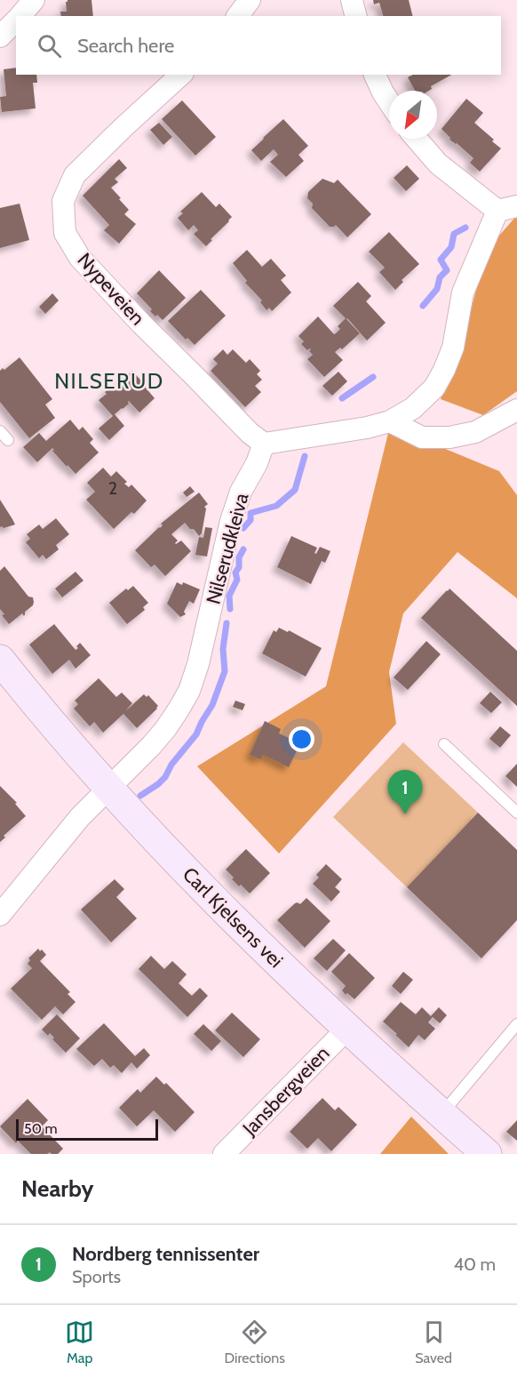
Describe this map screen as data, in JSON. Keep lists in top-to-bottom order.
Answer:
{
  "streets": {
    "main road": ["Carl Kjelsens vei"],
    "street": ["Nypeveien", "Nilserudkleiva", "Jansbergveien"]
  },
  "crossings": [
    ["Nypeveien", "Nilserudkleiva"],
    ["Nilserudkleiva", "Carl Kjelsens vei"],
    ["Carl Kjelsens vei", "Jansbergveien"]
  ],
  "districts": ["NILSERUD"],
  "house_numbers": ["2"],
  "scale_bar": "50 m",
  "north": "bottom left",
  "page": {
    "search": "Search here",
    "pins": "1",
    "scale": "50 m",
    "heading": "Nearby",
    "list": [
      {
        "mark": "1",
        "name": "Nordberg tennissenter",
        "note": "Sports",
        "value": "40 m"
      }
    ],
    "nav": ["Map", "Directions", "Saved"]
  }
}
